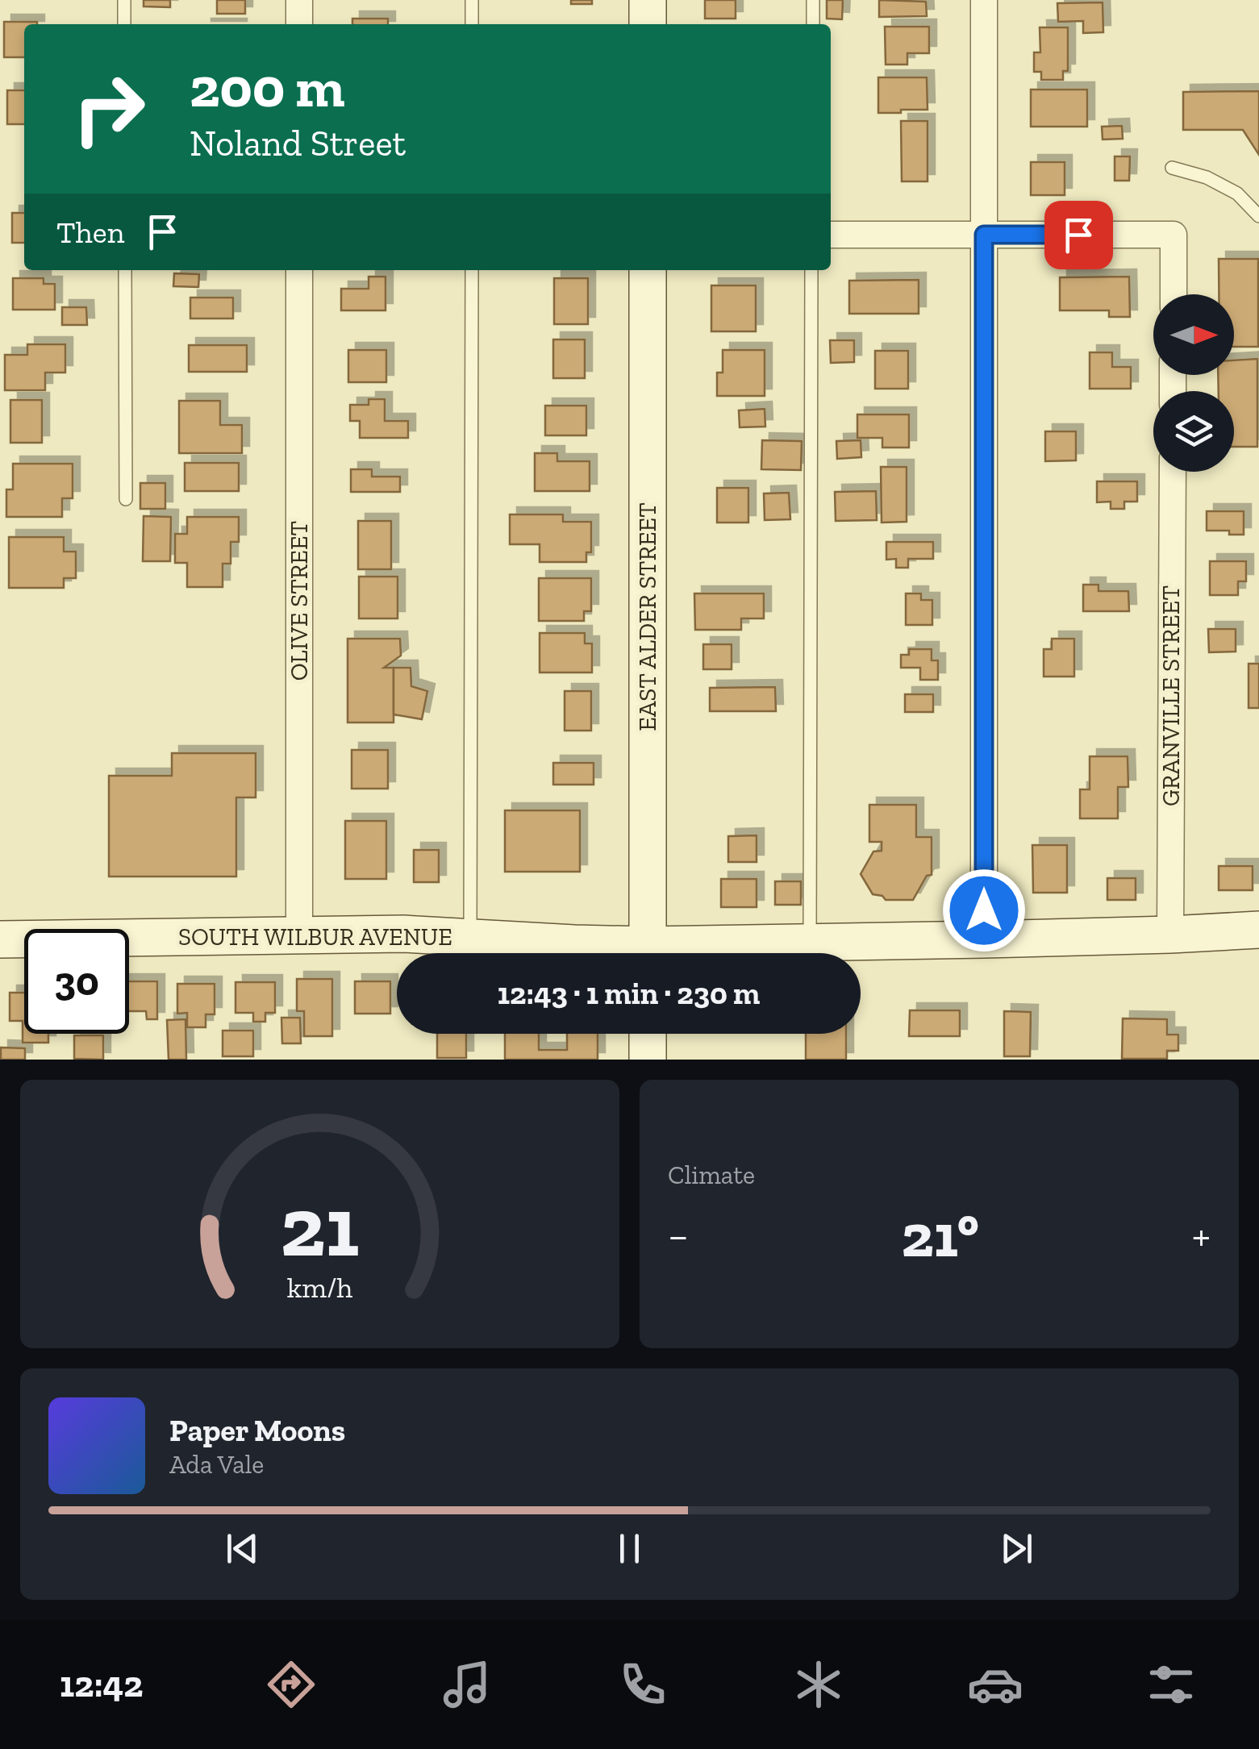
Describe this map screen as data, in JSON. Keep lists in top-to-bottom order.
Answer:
{
  "streets": {
    "main road": ["EAST ALDER STREET", "SOUTH WILBUR AVENUE"],
    "street": ["OLIVE STREET", "GRANVILLE STREET"]
  },
  "crossings": [
    ["OLIVE STREET", "SOUTH WILBUR AVENUE"],
    ["GRANVILLE STREET", "SOUTH WILBUR AVENUE"]
  ],
  "north": "right",
  "page": {
    "turn": ["200 m", "Noland Street"],
    "then": "Then",
    "limit": "30",
    "trip": "12:43 · 1 min · 230 m",
    "tile": "Climate",
    "heat": ["−", "21°", "+"],
    "song": ["Paper Moons", "Ada Vale"],
    "tabs": "12:42",
    "gauge": ["21", "km/h"]
  }
}
